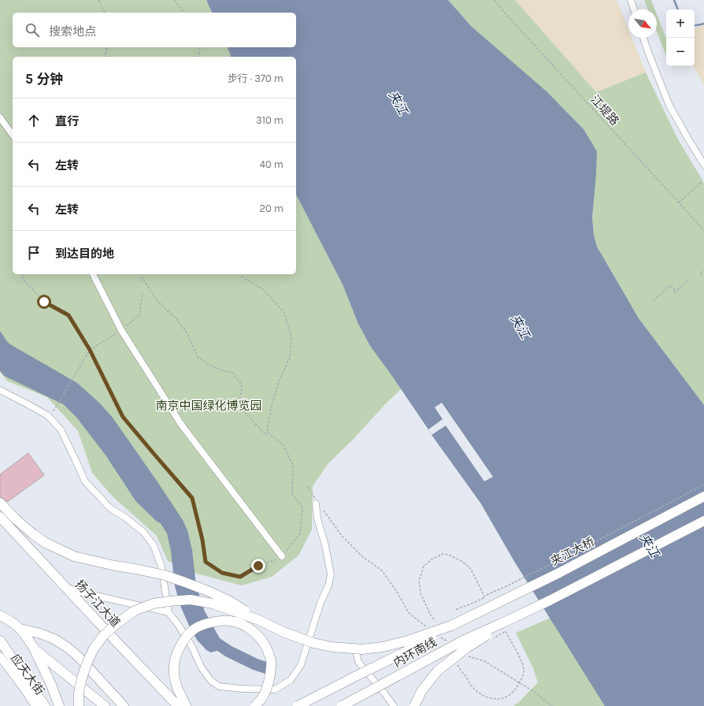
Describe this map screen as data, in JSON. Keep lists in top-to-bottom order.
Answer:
{
  "streets": {
    "highway": ["夹江大桥", "扬子江大道", "内环南线"],
    "main road": ["应天大街"],
    "path": ["江堤路"]
  },
  "crossings": [
    ["夹江大桥", "内环南线"]
  ],
  "water": ["夹江"],
  "parks": ["南京中国绿化博览园"],
  "north": "bottom right",
  "page": {
    "map_buttons": ["+", "−"],
    "search": "搜索地点",
    "heading": ["5 分钟", "步行 · 370 m"],
    "list": [
      ["直行", "310 m"],
      ["左转", "40 m"],
      ["左转", "20 m"],
      "到达目的地"
    ]
  }
}
